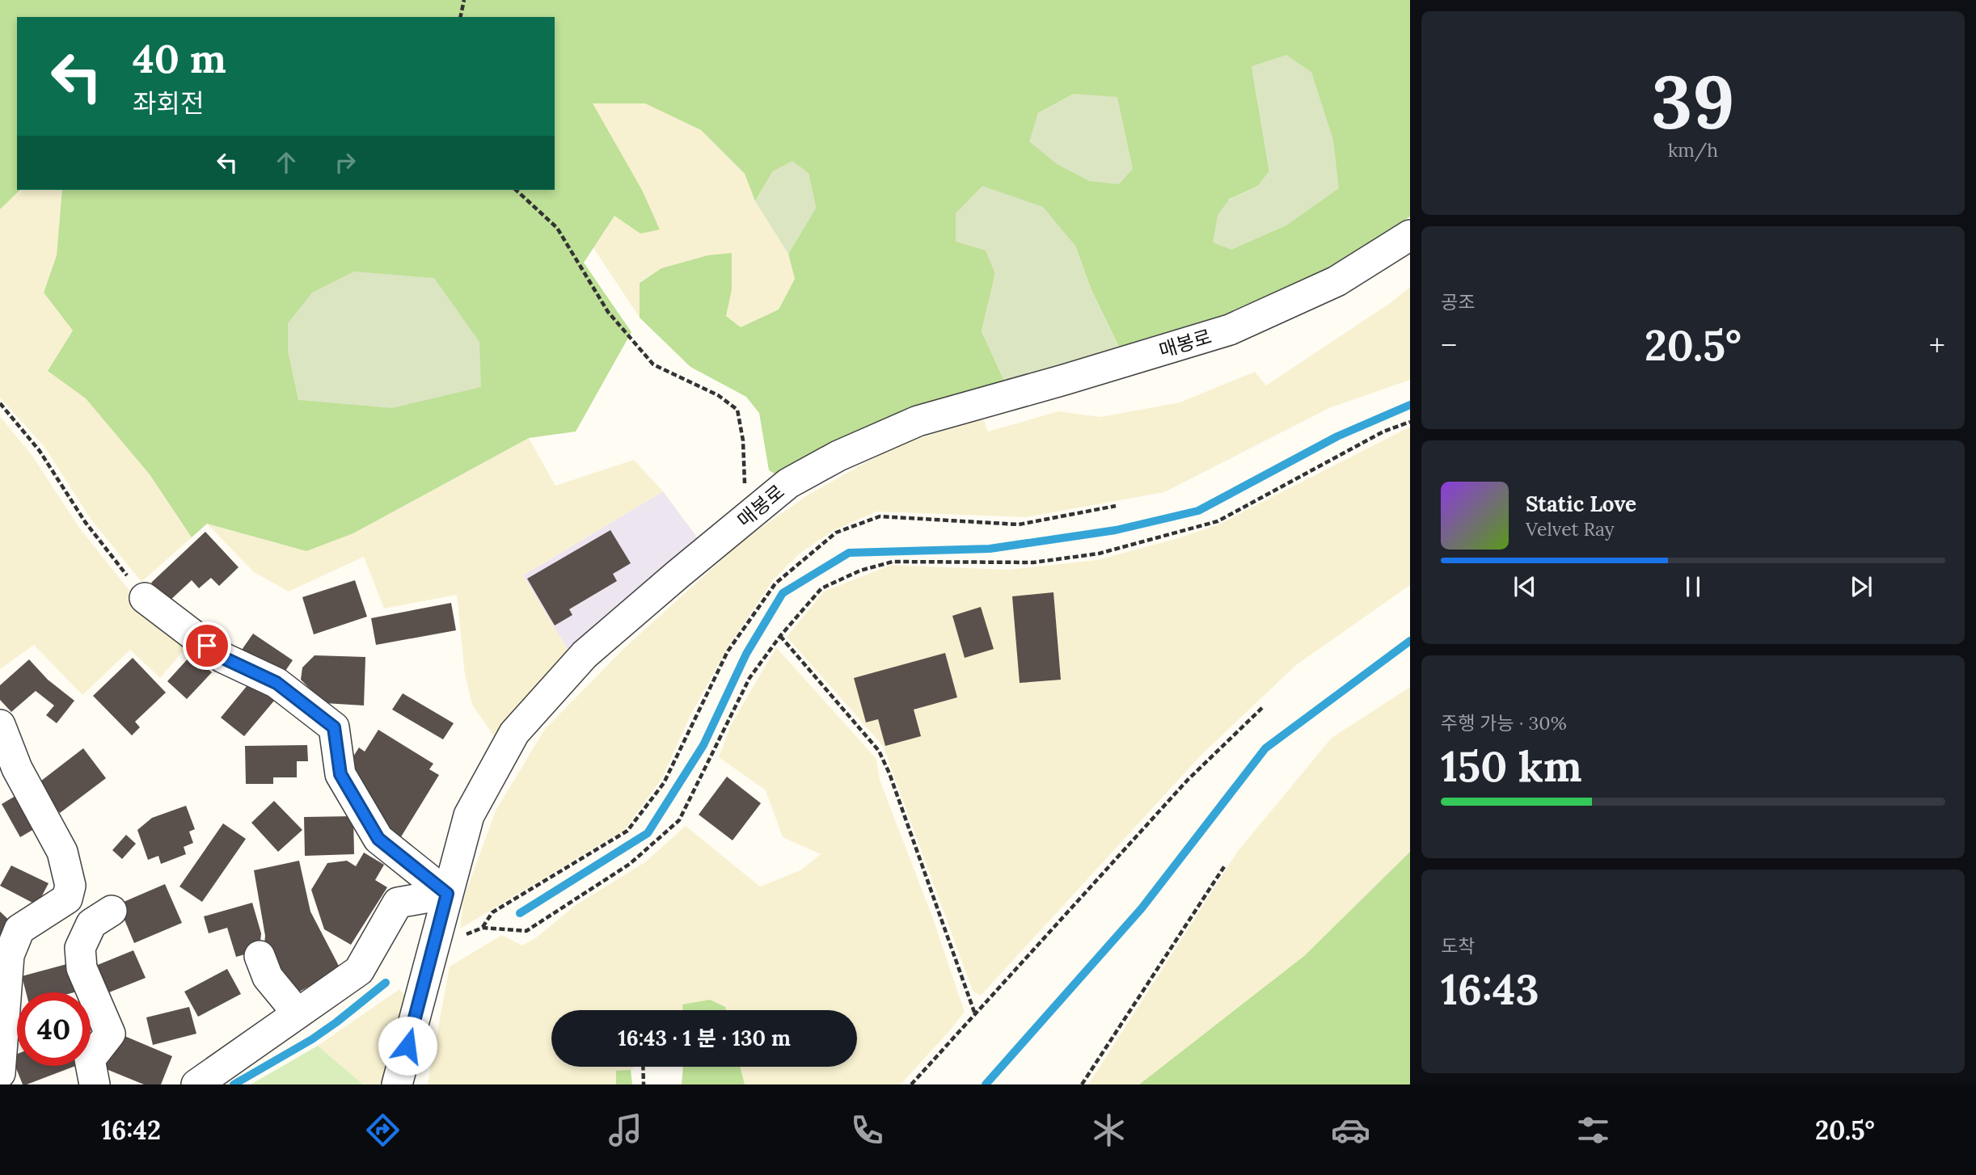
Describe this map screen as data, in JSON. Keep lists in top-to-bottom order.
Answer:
{
  "streets": {
    "street": ["매봉로"]
  },
  "page": {
    "tile": [
      ["39", "km/h"],
      "공조",
      ["주행 가능 · 30%", "150 km"],
      ["도착", "16:43"]
    ],
    "turn": ["40 m", "좌회전"],
    "heat": ["−", "20.5°", "+"],
    "song": ["Static Love", "Velvet Ray"],
    "limit": "40",
    "trip": "16:43 · 1 분 · 130 m",
    "tabs": ["16:42", "20.5°"]
  }
}
